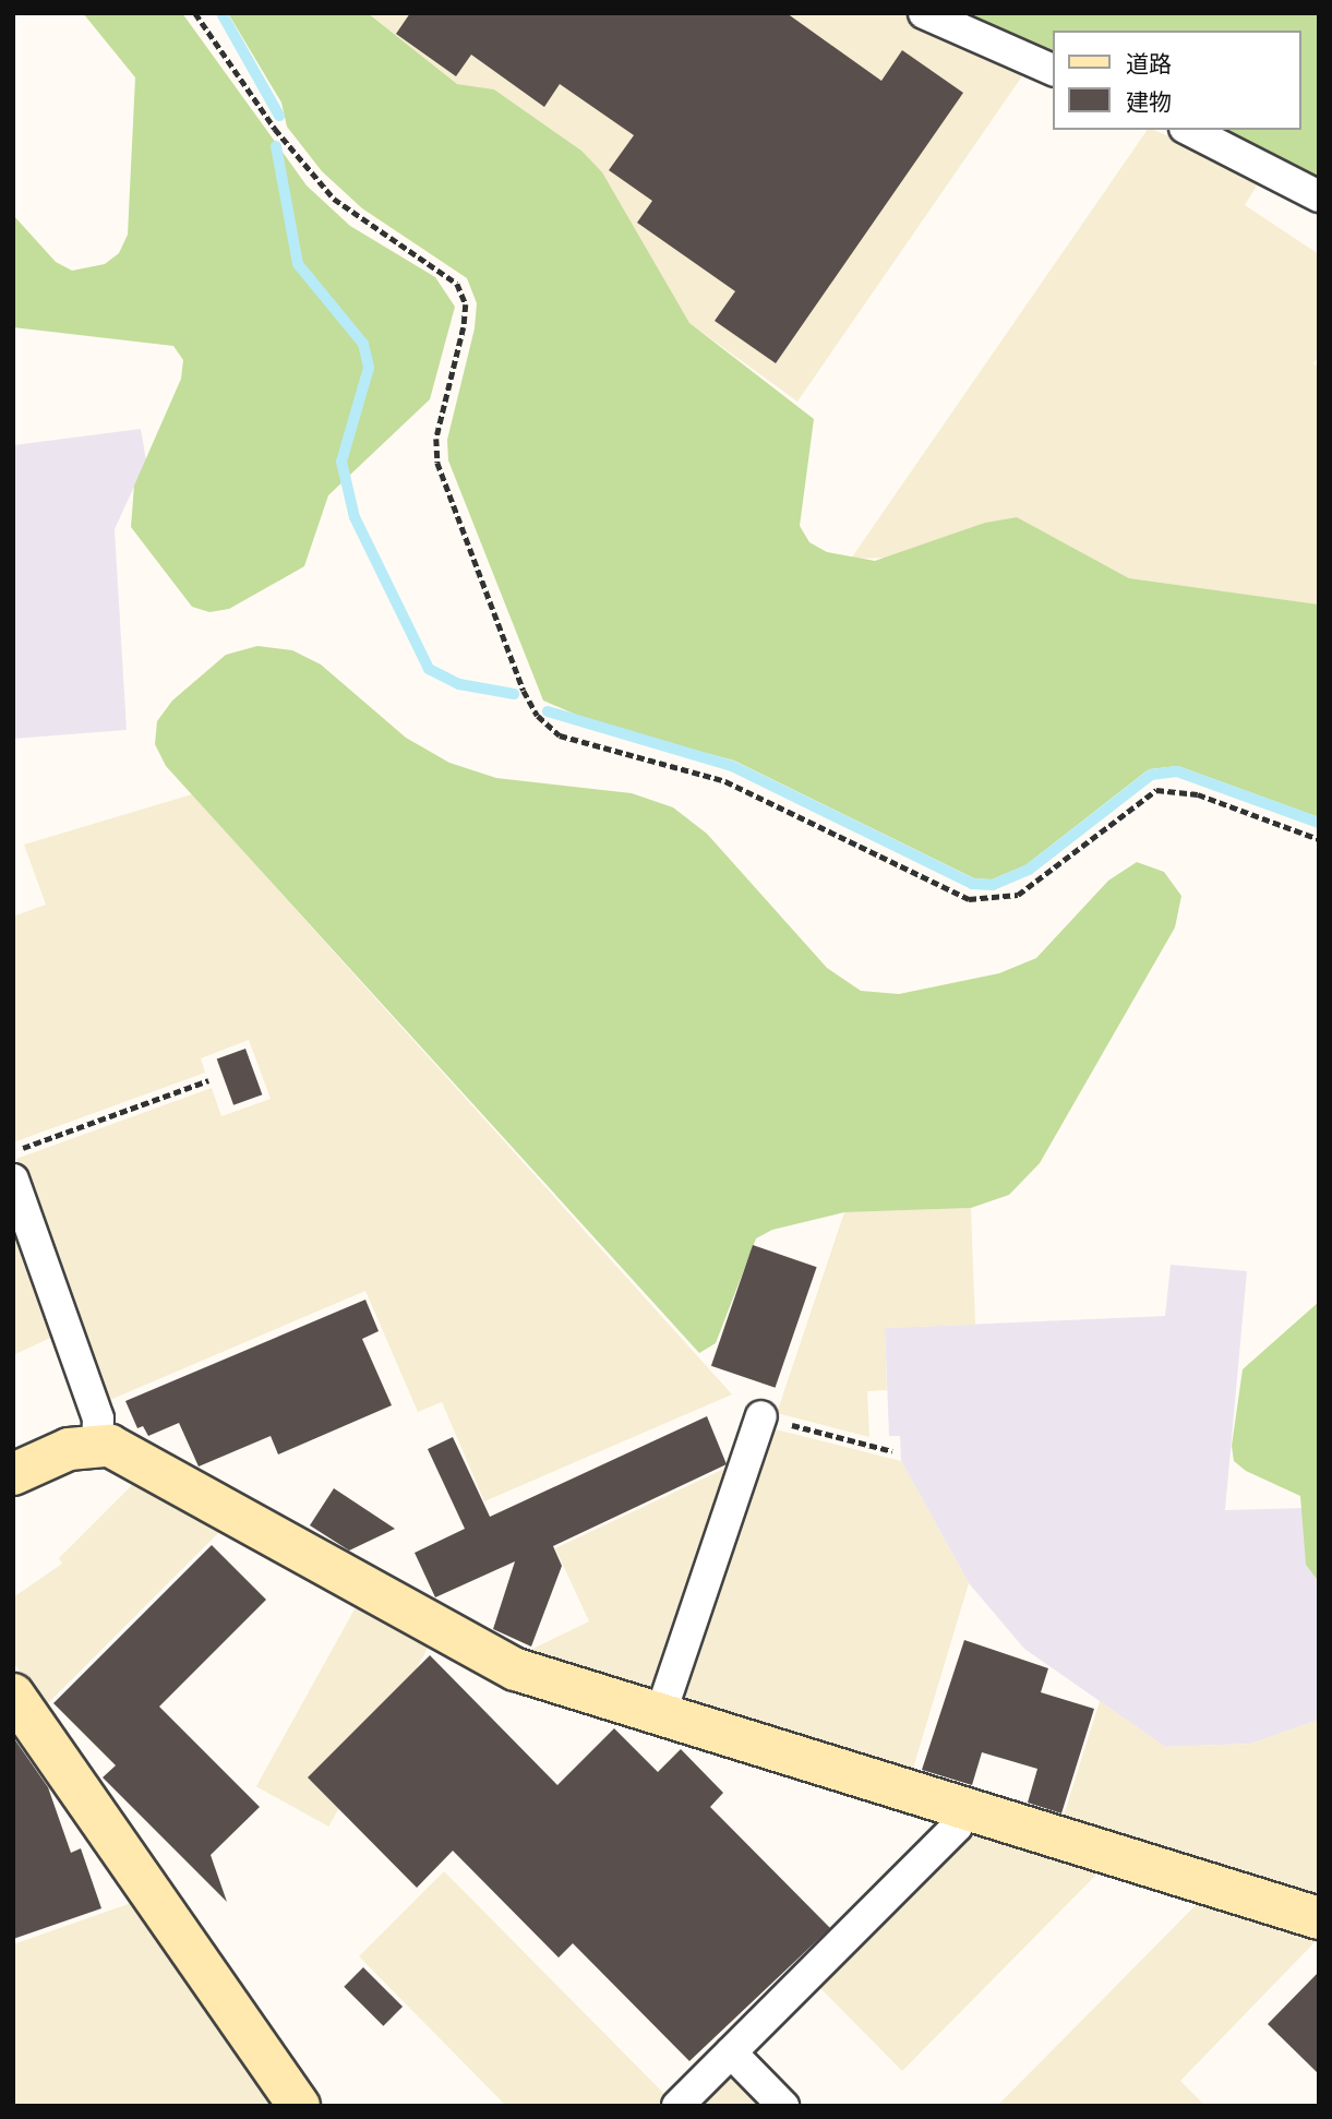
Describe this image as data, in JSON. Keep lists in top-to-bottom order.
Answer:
{
  "legend": ["道路", "建物"]
}
